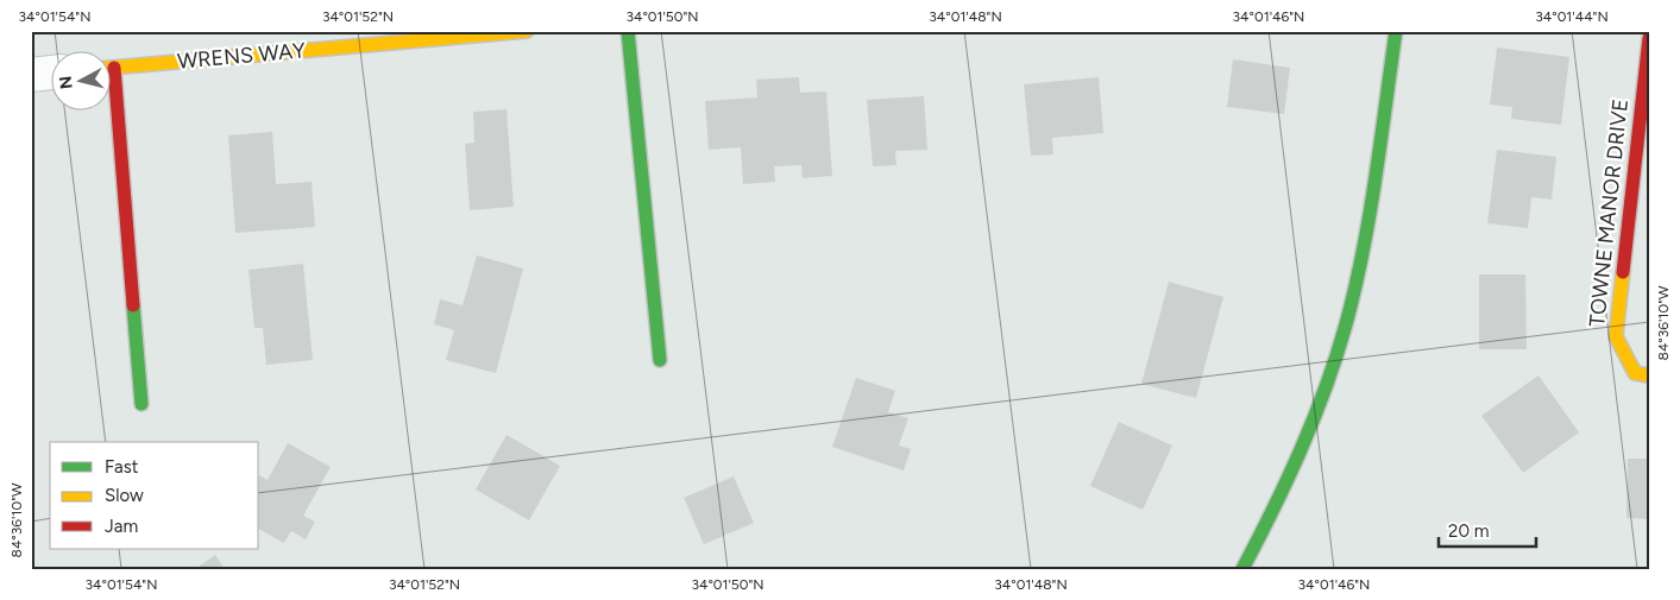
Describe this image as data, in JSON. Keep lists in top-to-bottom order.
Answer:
{
  "streets": {
    "street": ["WRENS WAY", "TOWNE MANOR DRIVE"]
  },
  "legend": ["Fast", "Slow", "Jam"],
  "scale_bar": "20 m",
  "north": "left",
  "coordinates": [
    "34°01'54\"N",
    "34°01'52\"N",
    "34°01'50\"N",
    "34°01'48\"N",
    "34°01'46\"N",
    "34°01'44\"N",
    "84°36'10\"W"
  ]
}
